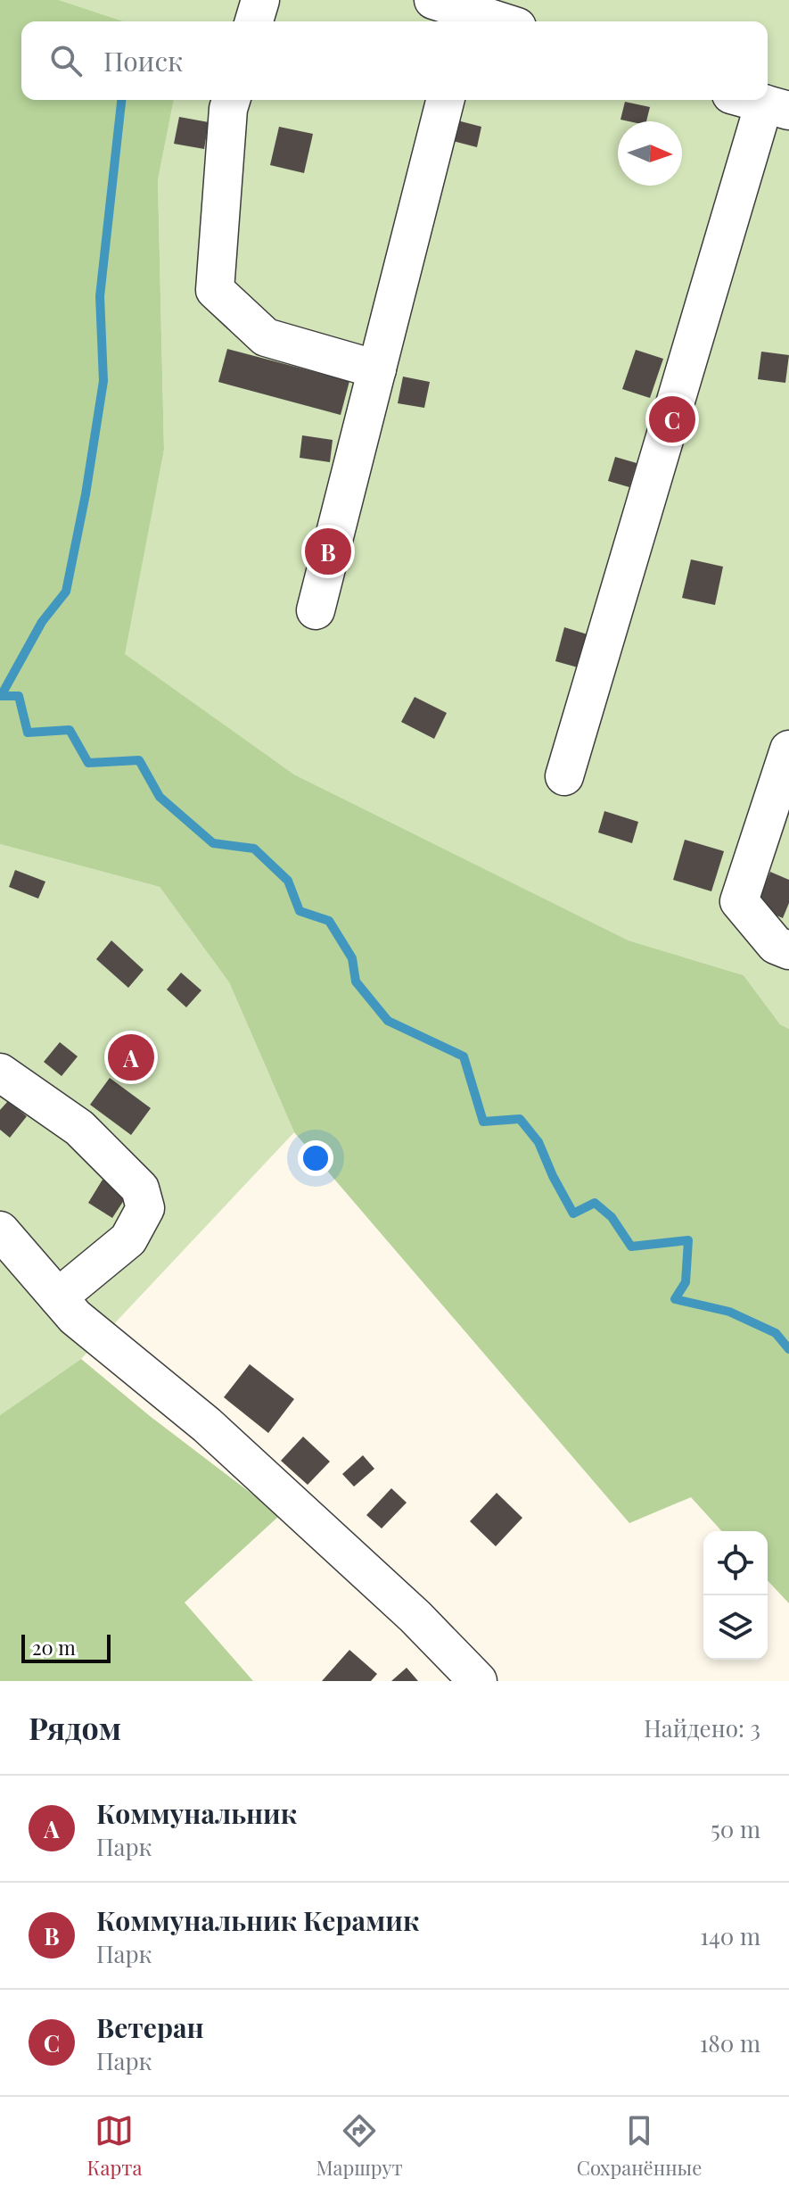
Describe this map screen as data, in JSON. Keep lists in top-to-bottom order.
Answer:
{
  "scale_bar": "20 m",
  "north": "right",
  "page": {
    "search": "Поиск",
    "pins": ["C", "B", "A"],
    "scale": "20 m",
    "heading": ["Рядом", "Найдено: 3"],
    "list": [
      {
        "mark": "A",
        "name": "Коммунальник",
        "note": "Парк",
        "value": "50 m"
      },
      {
        "mark": "B",
        "name": "Коммунальник Керамик",
        "note": "Парк",
        "value": "140 m"
      },
      {
        "mark": "C",
        "name": "Ветеран",
        "note": "Парк",
        "value": "180 m"
      }
    ],
    "nav": ["Карта", "Маршрут", "Сохранённые"]
  }
}
